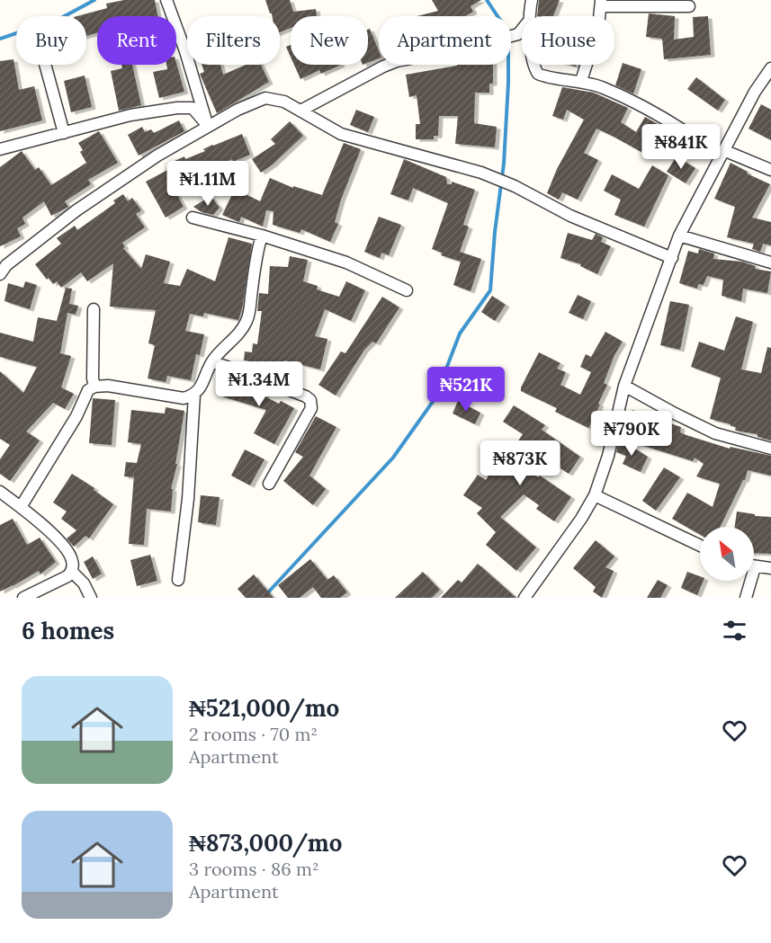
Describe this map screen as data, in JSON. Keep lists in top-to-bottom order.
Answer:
{
  "north": "top left",
  "page": {
    "chip": [
      "Buy",
      "Rent",
      "Filters",
      "New",
      "Apartment",
      "House"
    ],
    "price": [
      "₦841K",
      "₦1.11M",
      "₦1.34M",
      "₦521K",
      "₦790K",
      "₦873K"
    ],
    "heading": "6 homes",
    "list": [
      {
        "name": "₦521,000/mo",
        "note": "2 rooms · 70 m² · Apartment"
      },
      {
        "name": "₦873,000/mo",
        "note": "3 rooms · 86 m² · Apartment"
      }
    ]
  }
}
